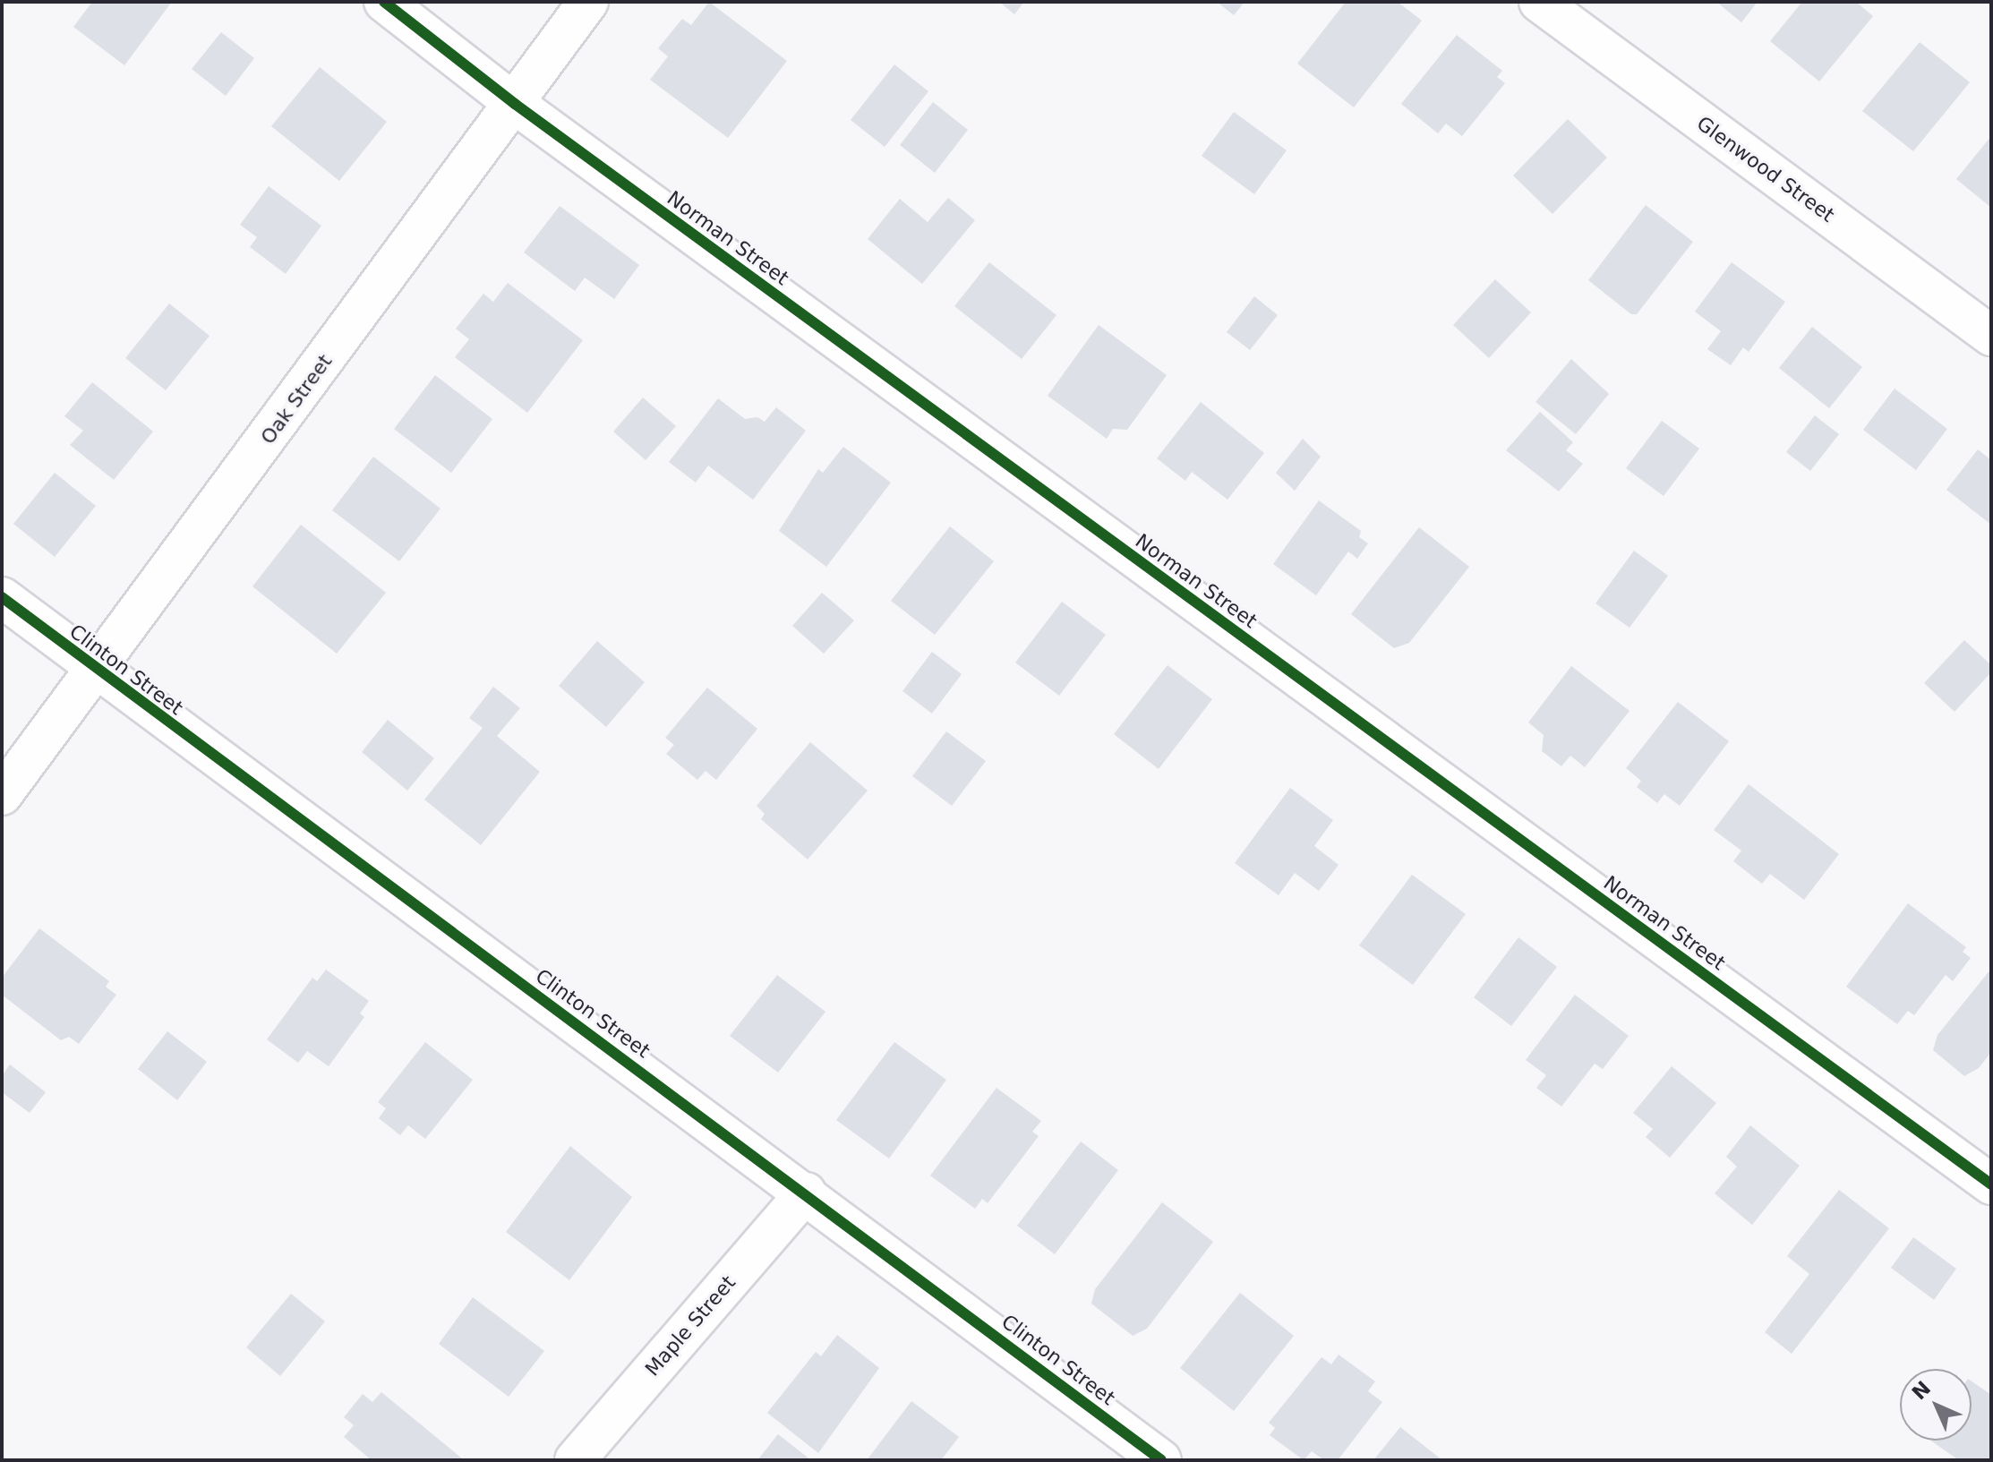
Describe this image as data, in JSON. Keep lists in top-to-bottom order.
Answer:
{
  "streets": {
    "street": [
      "Glenwood Street",
      "Norman Street",
      "Oak Street",
      "Clinton Street",
      "Maple Street"
    ]
  },
  "crossings": [
    ["Norman Street", "Oak Street"],
    ["Oak Street", "Clinton Street"],
    ["Clinton Street", "Maple Street"]
  ],
  "north": "top left"
}
